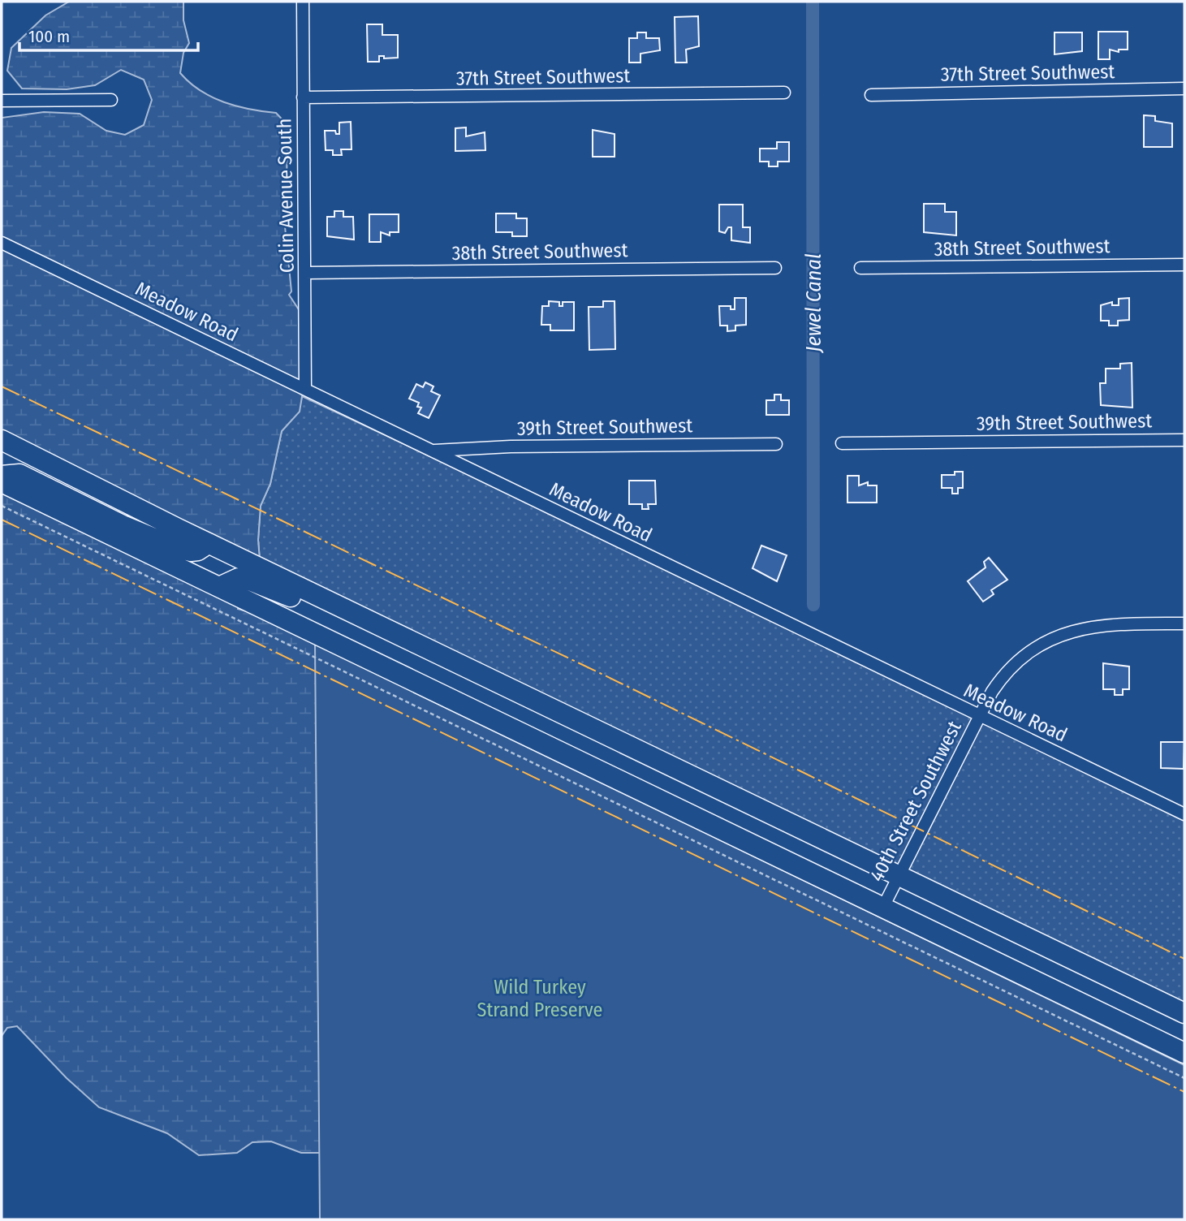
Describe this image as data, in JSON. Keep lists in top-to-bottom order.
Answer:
{
  "streets": {
    "street": [
      "37th Street Southwest",
      "Colin Avenue South",
      "38th Street Southwest",
      "Meadow Road",
      "39th Street Southwest",
      "40th Street Southwest"
    ]
  },
  "crossings": [
    ["37th Street Southwest", "Colin Avenue South"],
    ["Colin Avenue South", "38th Street Southwest"],
    ["Colin Avenue South", "Meadow Road"],
    ["Meadow Road", "39th Street Southwest"],
    ["Meadow Road", "40th Street Southwest"]
  ],
  "water": ["Jewel Canal"],
  "parks": ["Wild Turkey Strand Preserve"],
  "scale_bar": "100 m"
}
